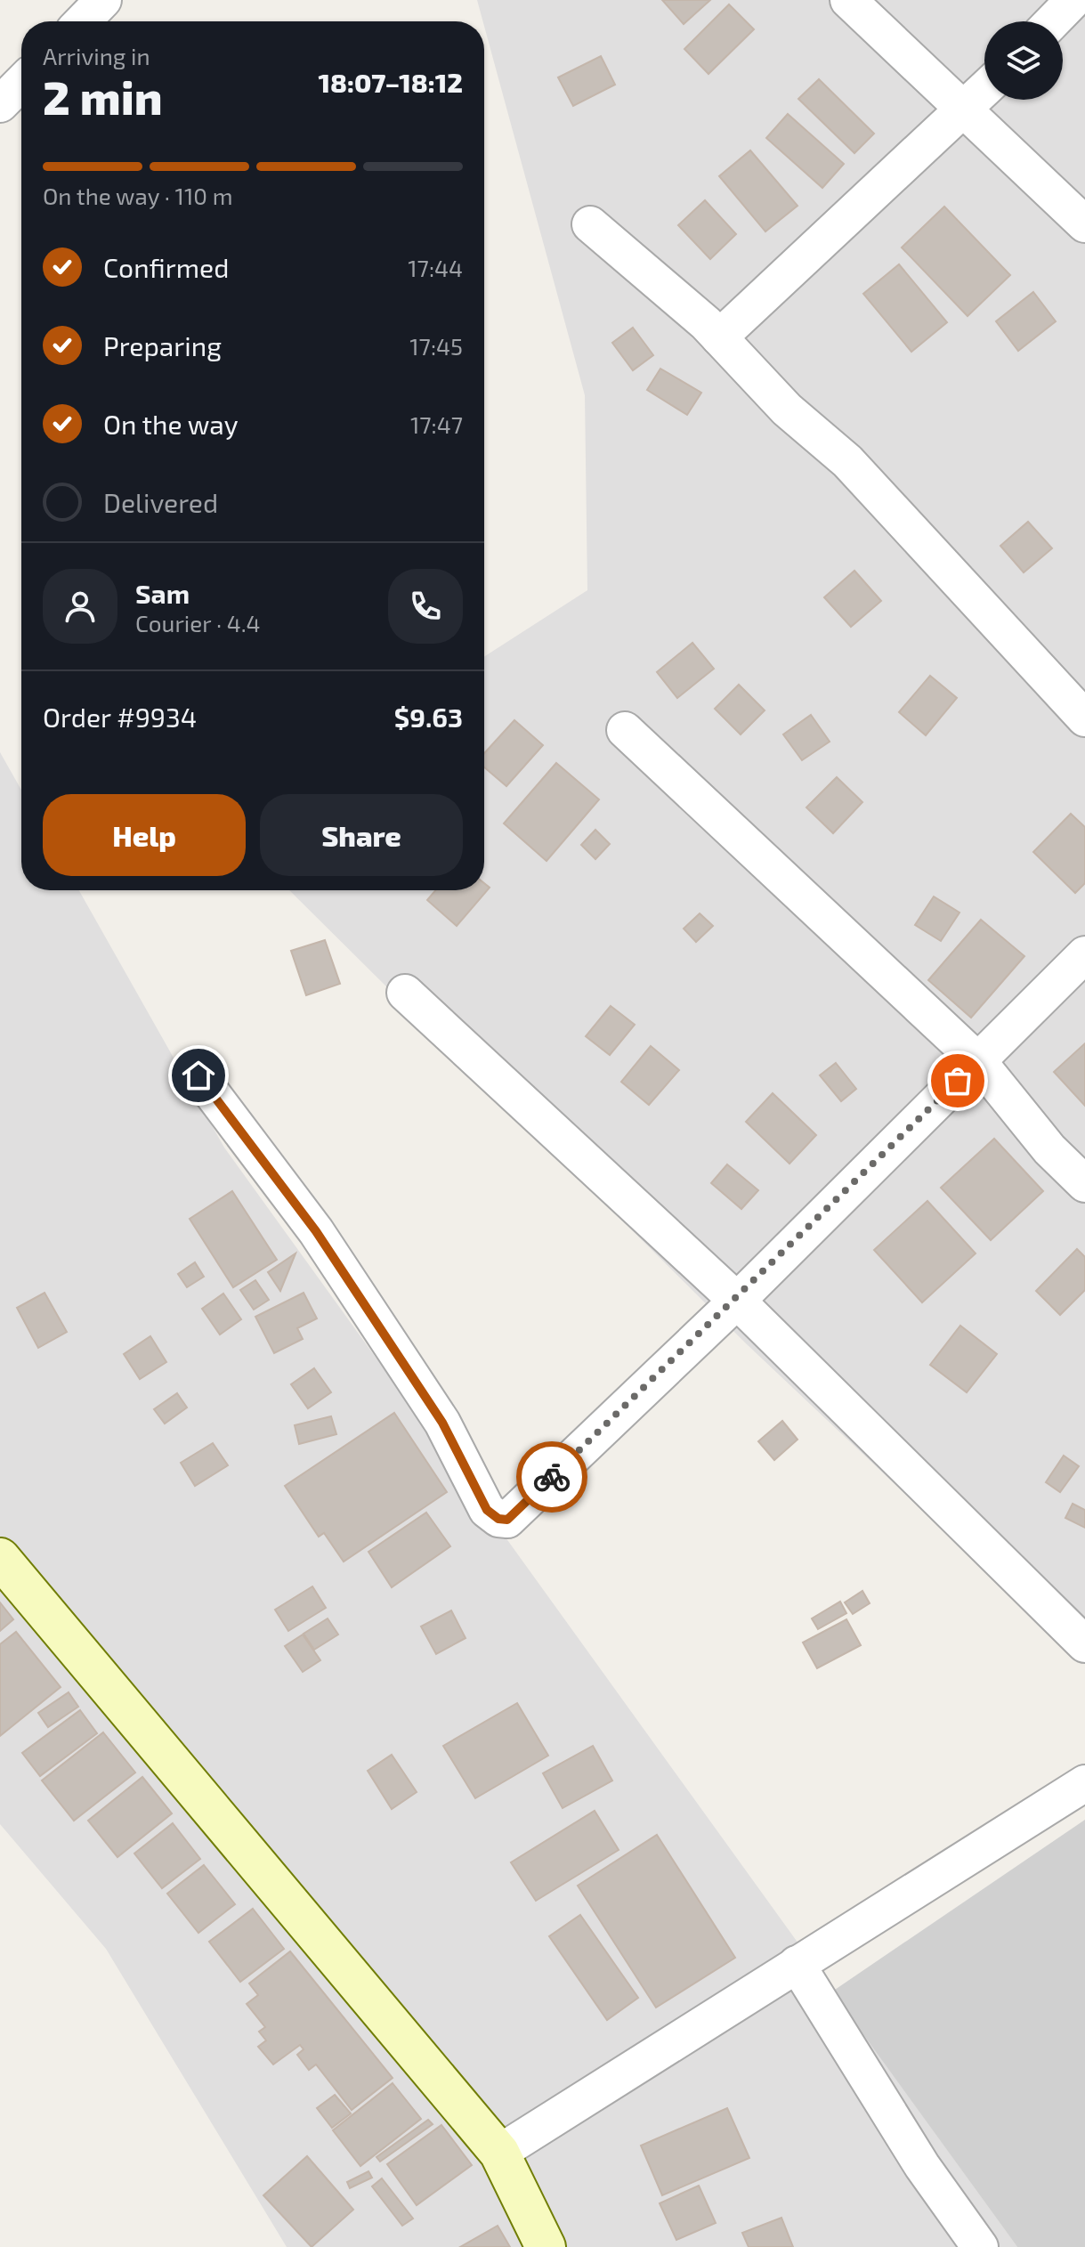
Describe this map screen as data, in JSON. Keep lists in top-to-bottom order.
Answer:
{
  "page": {
    "heading": ["2 min", "Arriving in", "18:07–18:12"],
    "panel": [
      "Sam",
      "Courier · 4.4",
      "Order #9934",
      "$9.63"
    ],
    "bar": "On the way · 110 m",
    "list": [
      ["Confirmed", "17:44"],
      ["Preparing", "17:45"],
      ["On the way", "17:47"],
      "Delivered"
    ],
    "buttons": ["Help", "Share"]
  }
}
